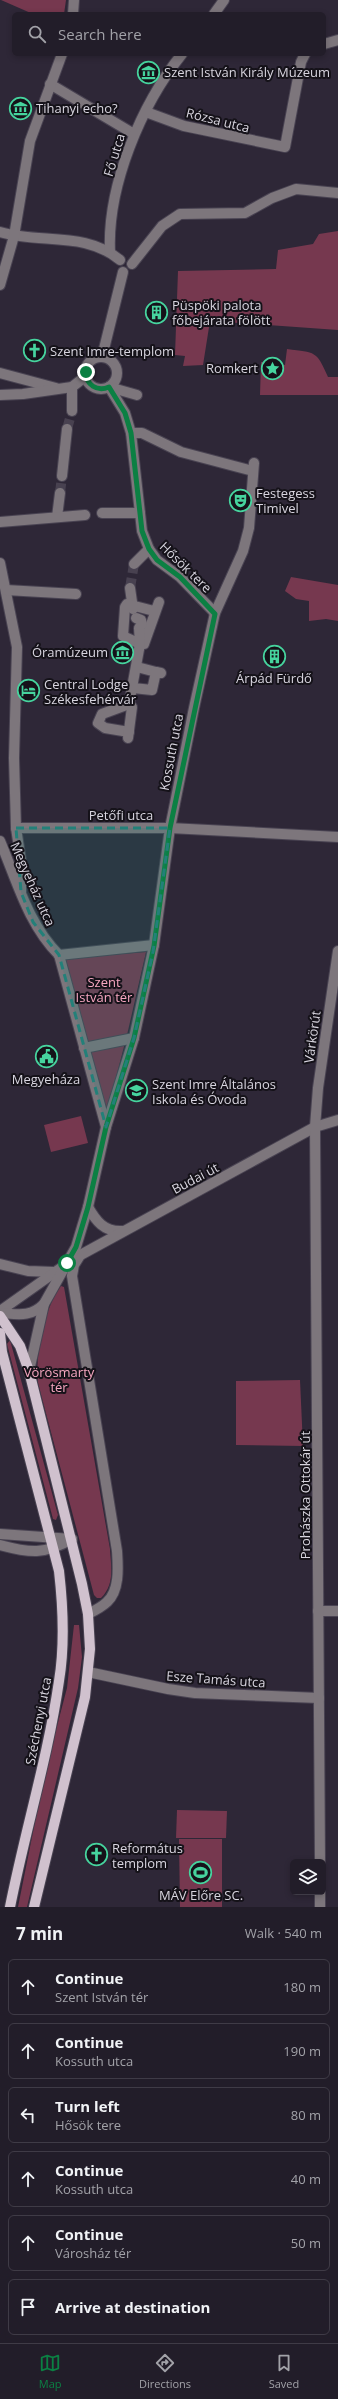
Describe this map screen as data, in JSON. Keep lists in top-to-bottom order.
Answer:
{
  "streets": {
    "main road": ["Széchenyi utca"],
    "street": [
      "Rózsa utca",
      "Fő utca",
      "Hősök tere",
      "Kossuth utca",
      "Petőfi utca",
      "Megyeház utca",
      "Várkörút",
      "Budai út",
      "Prohászka Ottokár út",
      "Esze Tamás utca"
    ]
  },
  "crossings": [
    ["Rózsa utca", "Fő utca"],
    ["Hősök tere", "Kossuth utca"],
    ["Kossuth utca", "Petőfi utca"],
    ["Várkörút", "Budai út"],
    ["Várkörút", "Prohászka Ottokár út"],
    ["Budai út", "Prohászka Ottokár út"],
    ["Prohászka Ottokár út", "Esze Tamás utca"]
  ],
  "parks": ["Szent István tér", "Vörösmarty tér"],
  "places": {
    "museum": ["Szent István Király Múzeum", "Tihanyi echo?", "Óramúzeum"],
    "building": ["Püspöki palota főbejárata fölött", "Árpád Fürdő"],
    "church": ["Szent Imre-templom", "Református templom"],
    "place": ["Romkert"],
    "theatre": ["Festegess Timivel"],
    "hotel": ["Central Lodge Székesfehérvár"],
    "public building": ["Megyeháza"],
    "school or university": ["Szent Imre Általános Iskola és Óvoda"],
    "sports": ["MÁV Előre SC."]
  },
  "page": {
    "search": "Search here",
    "heading": ["7 min", "Walk · 540 m"],
    "list": [
      ["Continue", "Szent István tér", "180 m"],
      ["Continue", "Kossuth utca", "190 m"],
      ["Turn left", "Hősök tere", "80 m"],
      ["Continue", "Kossuth utca", "40 m"],
      ["Continue", "Városház tér", "50 m"],
      "Arrive at destination"
    ],
    "nav": ["Map", "Directions", "Saved"]
  }
}
